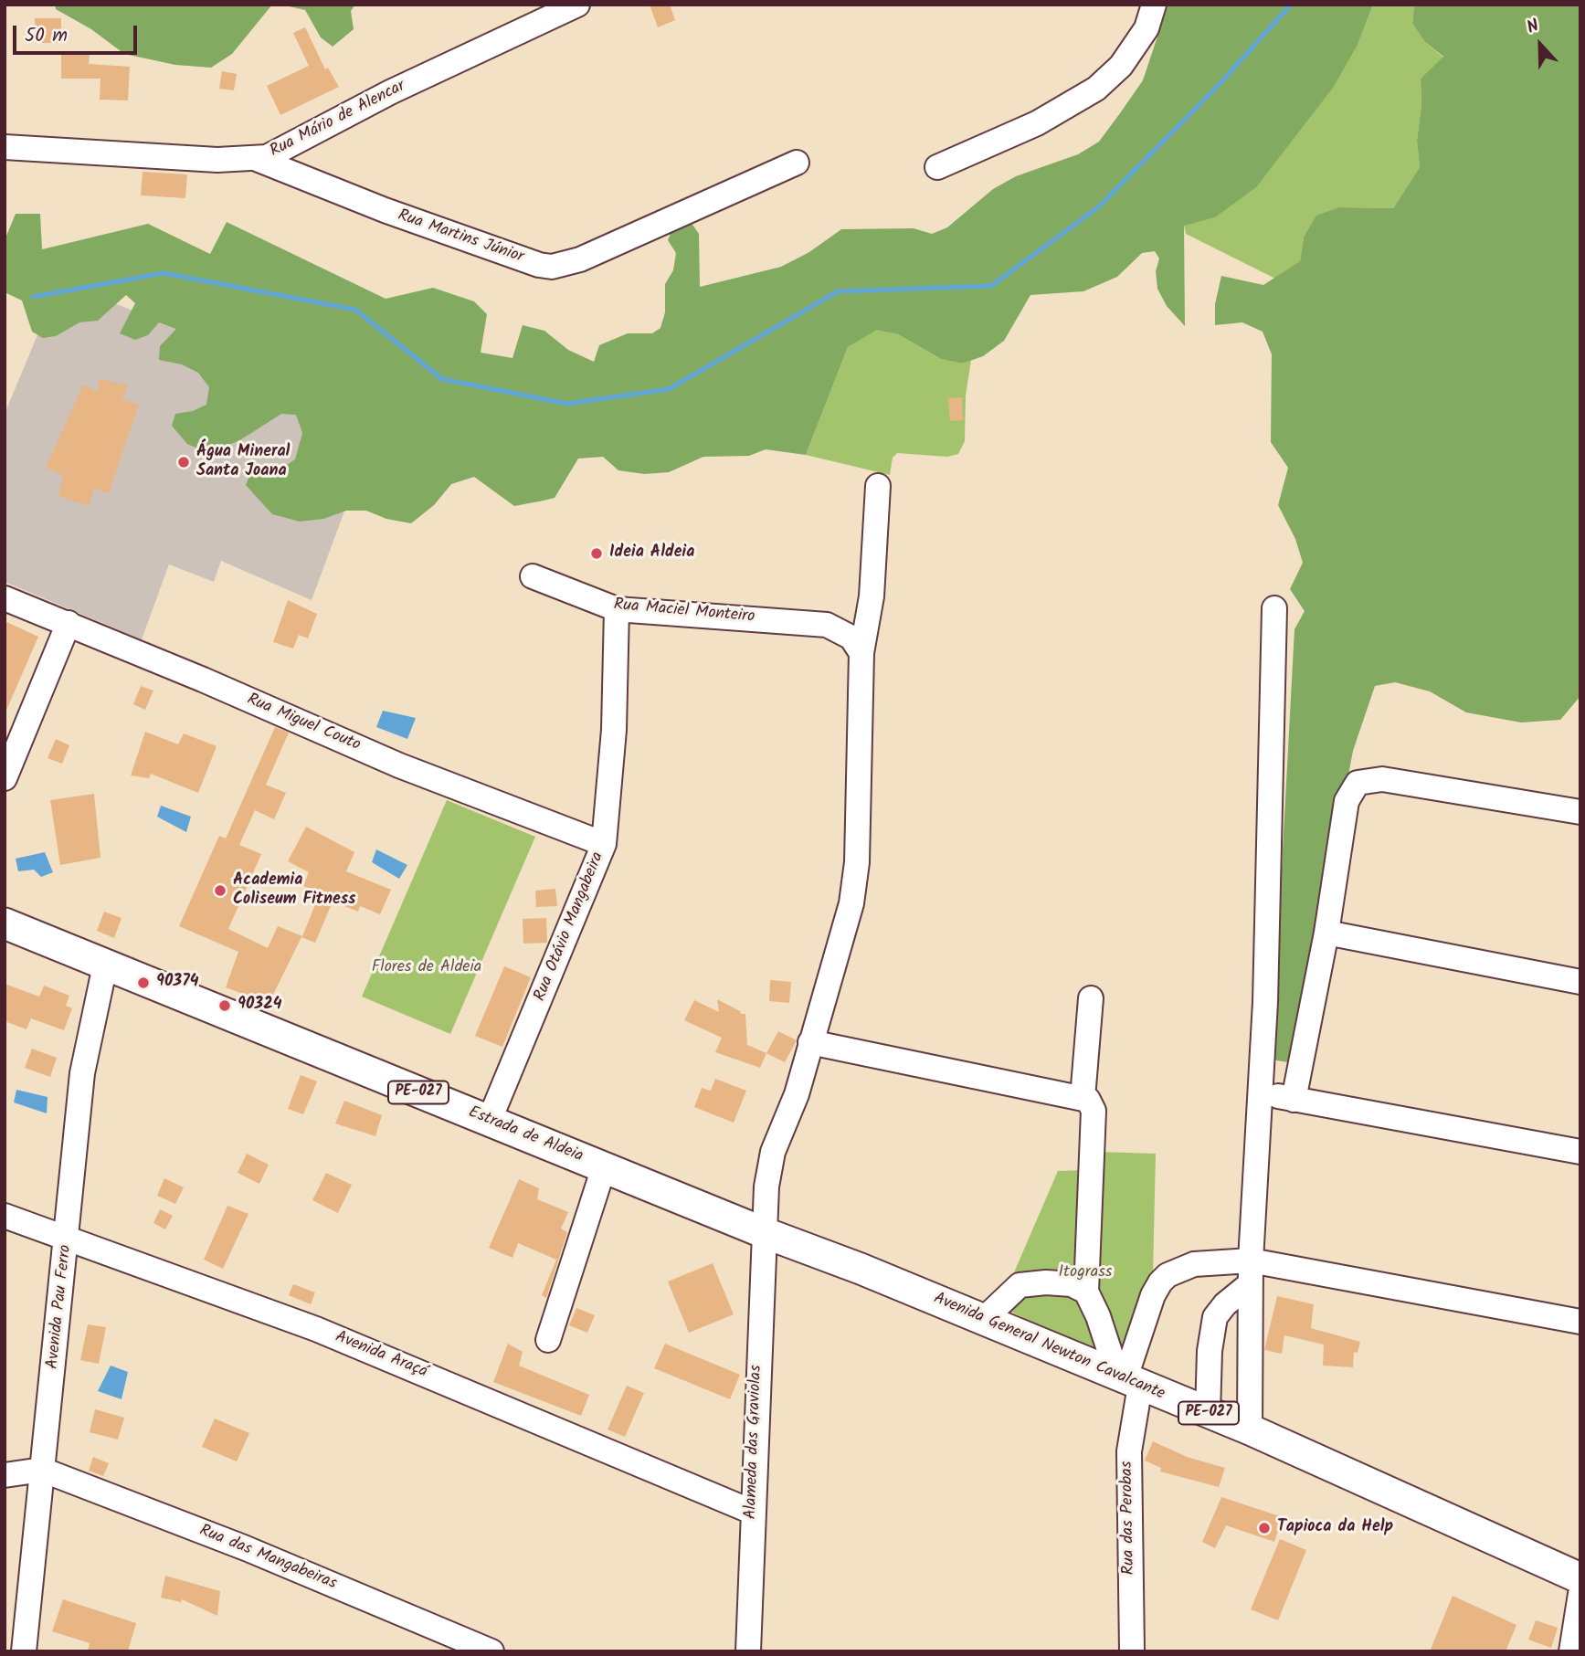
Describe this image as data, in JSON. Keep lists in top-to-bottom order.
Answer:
{
  "streets": {
    "main road": ["PE-027", "Estrada de Aldeia", "Avenida General Newton Cavalcante"],
    "street": [
      "Rua Mário de Alencar",
      "Rua Martins Júnior",
      "Rua Maciel Monteiro",
      "Rua Miguel Couto",
      "Rua Otávio Mangabeira",
      "Avenida Pau Ferro",
      "Avenida Araçá",
      "Alameda das Graviolas",
      "Rua das Perobas",
      "Rua das Mangabeiras"
    ]
  },
  "crossings": [
    ["Rua Mário de Alencar", "Rua Martins Júnior"],
    ["Rua Maciel Monteiro", "Rua Otávio Mangabeira"],
    ["Rua Maciel Monteiro", "Alameda das Graviolas"],
    ["Rua Miguel Couto", "Rua Otávio Mangabeira"],
    ["Rua Otávio Mangabeira", "Estrada de Aldeia"],
    ["Estrada de Aldeia", "Avenida Pau Ferro"],
    ["Estrada de Aldeia", "Avenida General Newton Cavalcante"],
    ["Estrada de Aldeia", "Alameda das Graviolas"],
    ["Avenida Pau Ferro", "Avenida Araçá"],
    ["Avenida Pau Ferro", "Rua das Mangabeiras"],
    ["Avenida General Newton Cavalcante", "Rua das Perobas"],
    ["Avenida Araçá", "Alameda das Graviolas"]
  ],
  "parks": ["Flores de Aldeia", "Itograss"],
  "places": [
    "Água Mineral Santa Joana",
    "Ideia Aldeia",
    "Academia Coliseum Fitness",
    "90374",
    "90324",
    "Tapioca da Help"
  ],
  "scale_bar": "50 m",
  "north": "top"
}
